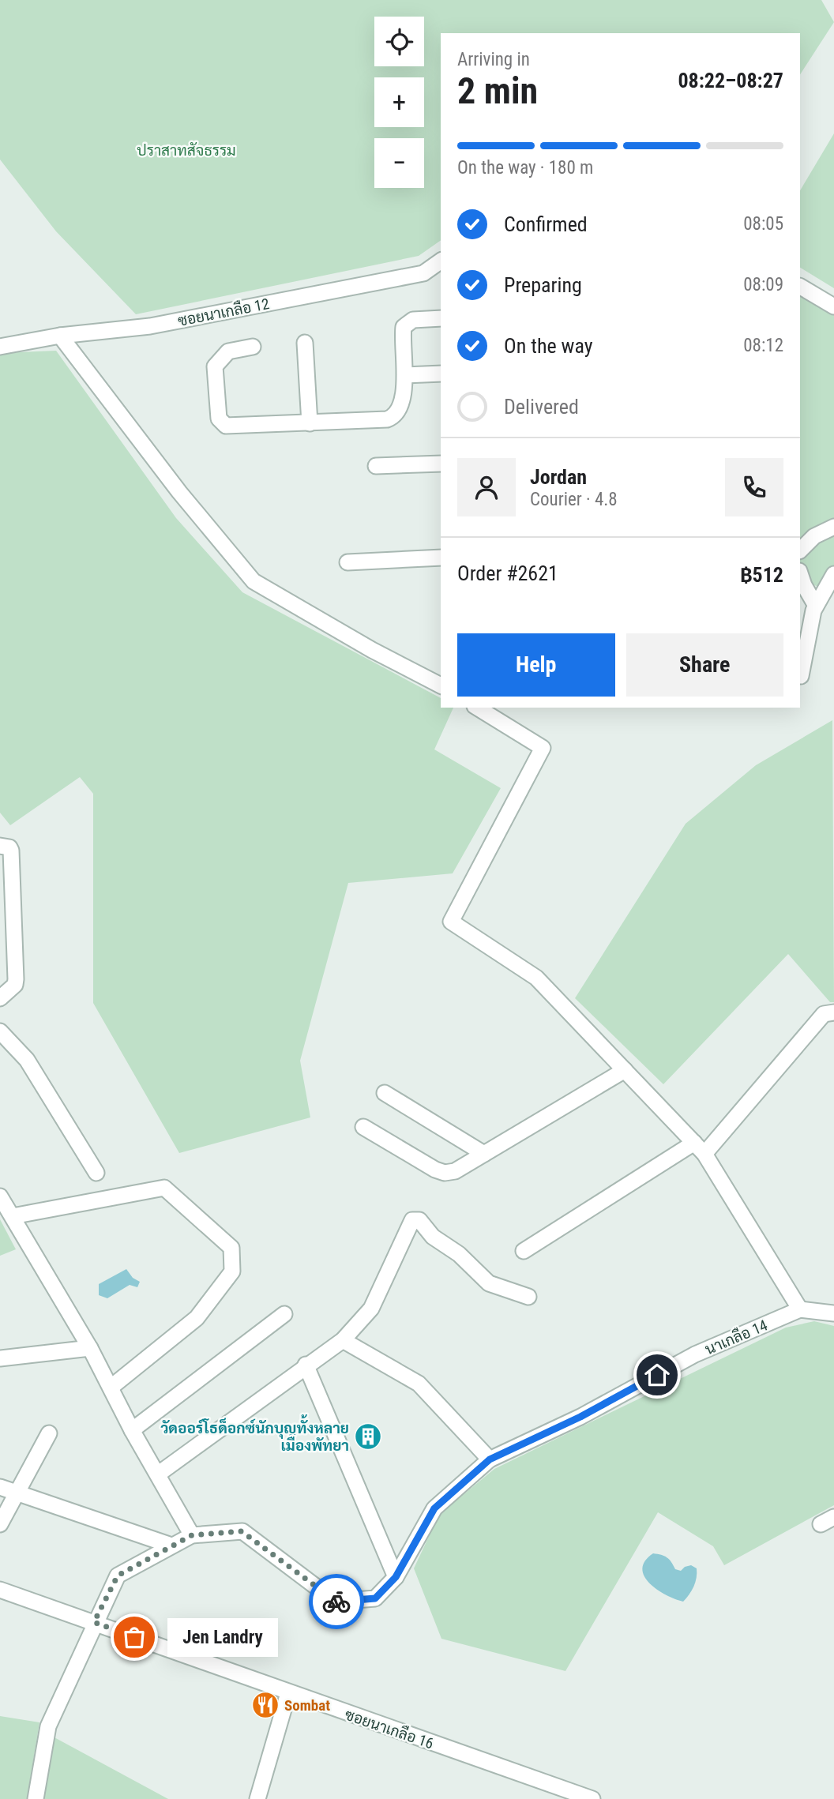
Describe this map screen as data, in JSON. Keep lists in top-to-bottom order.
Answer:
{
  "streets": {
    "street": ["ซอยนาเกลือ 12", "นาเกลือ 14", "ซอยนาเกลือ 16"]
  },
  "crossings": [
    ["นาเกลือ 14", "ซอยนาเกลือ 16"]
  ],
  "parks": ["ปราสาทสัจธรรม"],
  "places": {
    "building": ["วัดออร์โธด็อกซ์นักบุญทั้งหลาย เมืองพัทยา"],
    "other": ["Jen Landry"],
    "restaurant": ["Sombat"]
  },
  "page": {
    "map_buttons": ["+", "−"],
    "heading": ["2 min", "Arriving in", "08:22–08:27"],
    "panel": [
      "Jordan",
      "Courier · 4.8",
      "Order #2621",
      "฿512"
    ],
    "bar": "On the way · 180 m",
    "list": [
      ["Confirmed", "08:05"],
      ["Preparing", "08:09"],
      ["On the way", "08:12"],
      "Delivered"
    ],
    "buttons": ["Help", "Share"],
    "bubble": "Jen Landry"
  }
}
